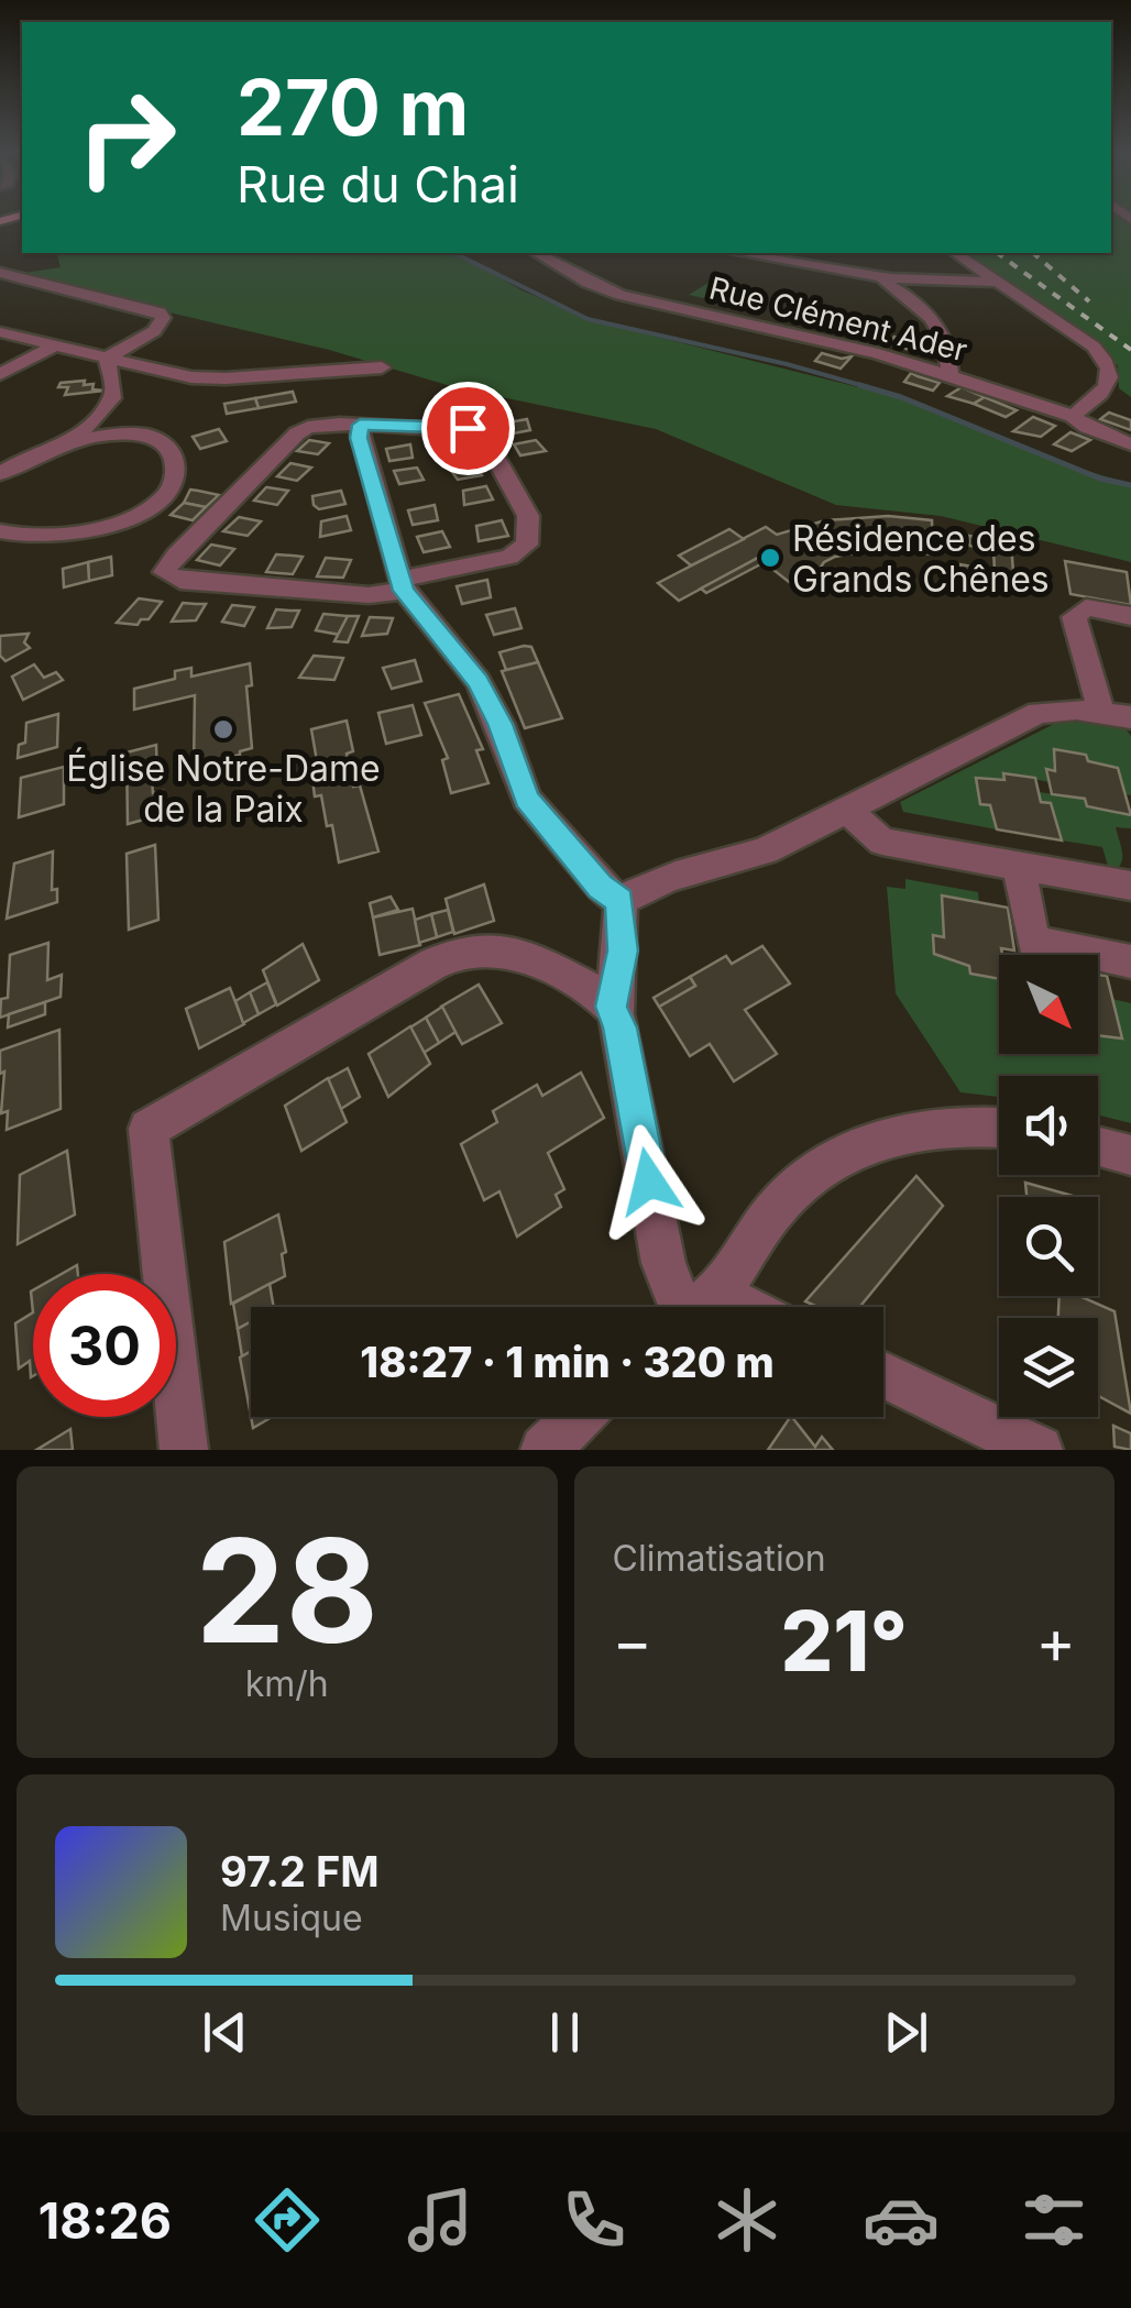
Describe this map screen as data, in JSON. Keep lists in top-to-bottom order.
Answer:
{
  "streets": {
    "street": ["Rue Clément Ader"]
  },
  "places": ["Résidence des Grands Chênes", "Église Notre-Dame de la Paix"],
  "north": "bottom right",
  "page": {
    "turn": ["270 m", "Rue du Chai"],
    "limit": "30",
    "trip": "18:27 · 1 min · 320 m",
    "tile": [
      ["28", "km/h"],
      "Climatisation"
    ],
    "heat": ["−", "21°", "+"],
    "song": ["97.2 FM", "Musique"],
    "tabs": "18:26"
  }
}
